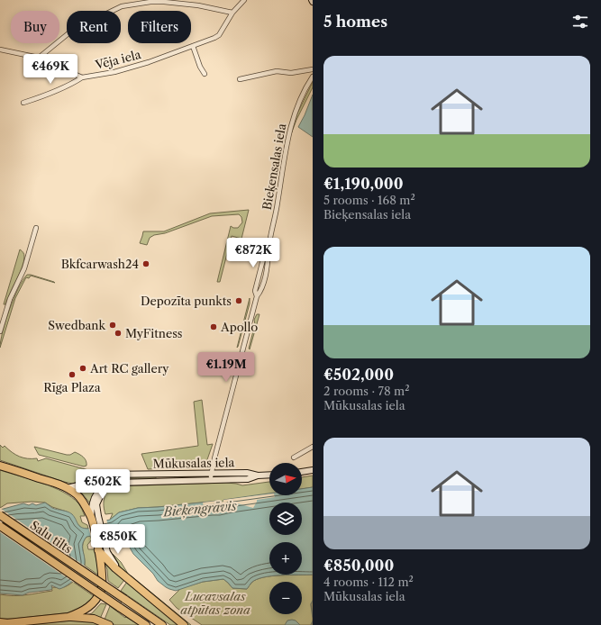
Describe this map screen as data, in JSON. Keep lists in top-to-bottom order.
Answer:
{
  "streets": {
    "highway": ["Mūkusalas iela", "Salu tilts"],
    "street": ["Vēja iela", "Bieķensalas iela"]
  },
  "crossings": [
    ["Bieķensalas iela", "Mūkusalas iela"]
  ],
  "water": ["Bieķengrāvis"],
  "parks": ["Lucavsalas atpūtas zona"],
  "places": [
    "Bkfcarwash24",
    "Depozīta punkts",
    "Swedbank",
    "Apollo",
    "MyFitness",
    "Art RC gallery",
    "Rīga Plaza"
  ],
  "north": "right",
  "page": {
    "heading": "5 homes",
    "chip": ["Buy", "Rent", "Filters"],
    "list": [
      {
        "name": "€1,190,000",
        "note": "5 rooms · 168 m² · Bieķensalas iela"
      },
      {
        "name": "€502,000",
        "note": "2 rooms · 78 m² · Mūkusalas iela"
      },
      {
        "name": "€850,000",
        "note": "4 rooms · 112 m² · Mūkusalas iela"
      }
    ],
    "price": [
      "€469K",
      "€872K",
      "€1.19M",
      "€502K",
      "€850K"
    ],
    "map_buttons": ["+", "−"]
  }
}
